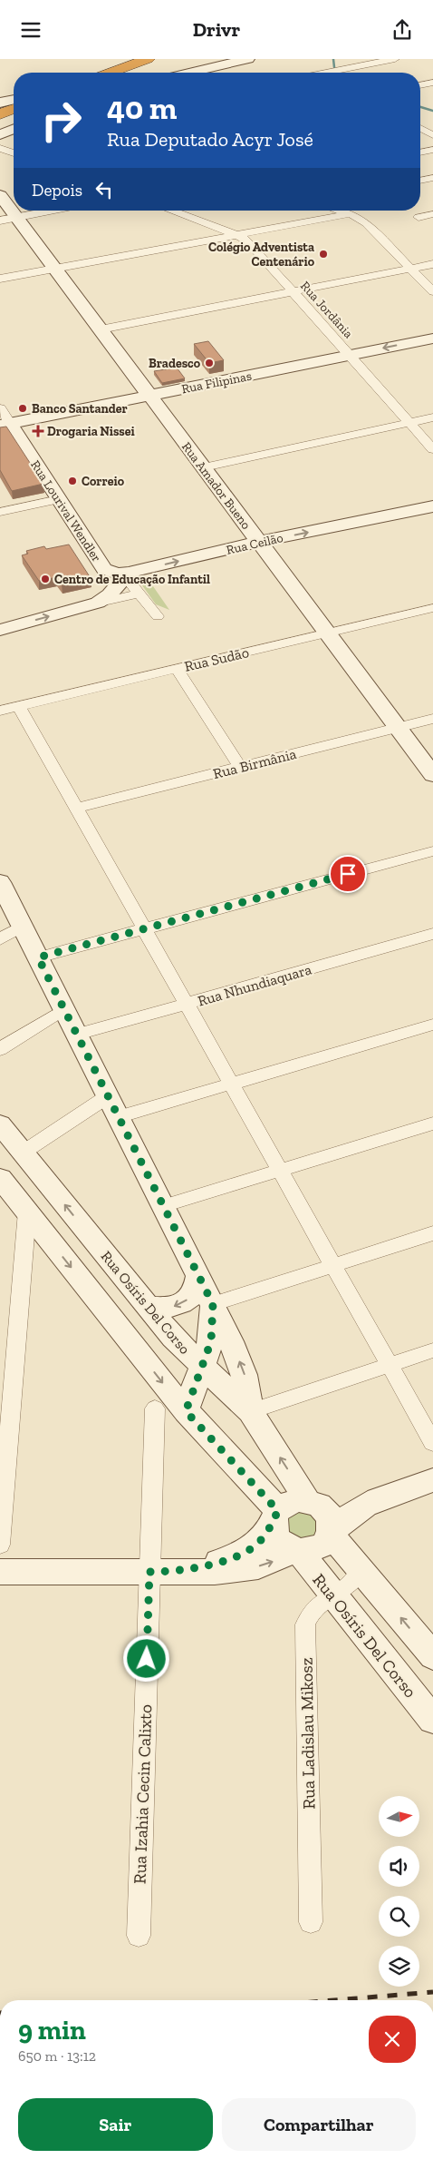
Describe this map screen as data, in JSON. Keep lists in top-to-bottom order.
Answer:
{
  "streets": {
    "street": [
      "Rua Jordânia",
      "Rua Filipinas",
      "Rua Amador Bueno",
      "Rua Lourival Wendler",
      "Rua Ceilão",
      "Rua Sudão",
      "Rua Birmânia",
      "Rua Nhundiaquara",
      "Rua Osíris Del Corso",
      "Rua Ladislau Mikosz",
      "Rua Izahia Cecin Calixto"
    ]
  },
  "crossings": [
    ["Rua Jordânia", "Rua Filipinas"],
    ["Rua Filipinas", "Rua Amador Bueno"],
    ["Rua Filipinas", "Rua Lourival Wendler"],
    ["Rua Amador Bueno", "Rua Ceilão"],
    ["Rua Amador Bueno", "Rua Sudão"],
    ["Rua Amador Bueno", "Rua Birmânia"],
    ["Rua Lourival Wendler", "Rua Ceilão"],
    ["Rua Osíris Del Corso", "Rua Ladislau Mikosz"]
  ],
  "places": {
    "other": [
      "Colégio Adventista Centenário",
      "Bradesco",
      "Banco Santander",
      "Correio",
      "Centro de Educação Infantil"
    ],
    "health": ["Drogaria Nissei"]
  },
  "north": "right",
  "page": {
    "header": "Drivr",
    "turn": ["40 m", "Rua Deputado Acyr José"],
    "then": "Depois",
    "heading": ["9 min", "650 m · 13:12"],
    "buttons": ["Sair", "Compartilhar"]
  }
}
